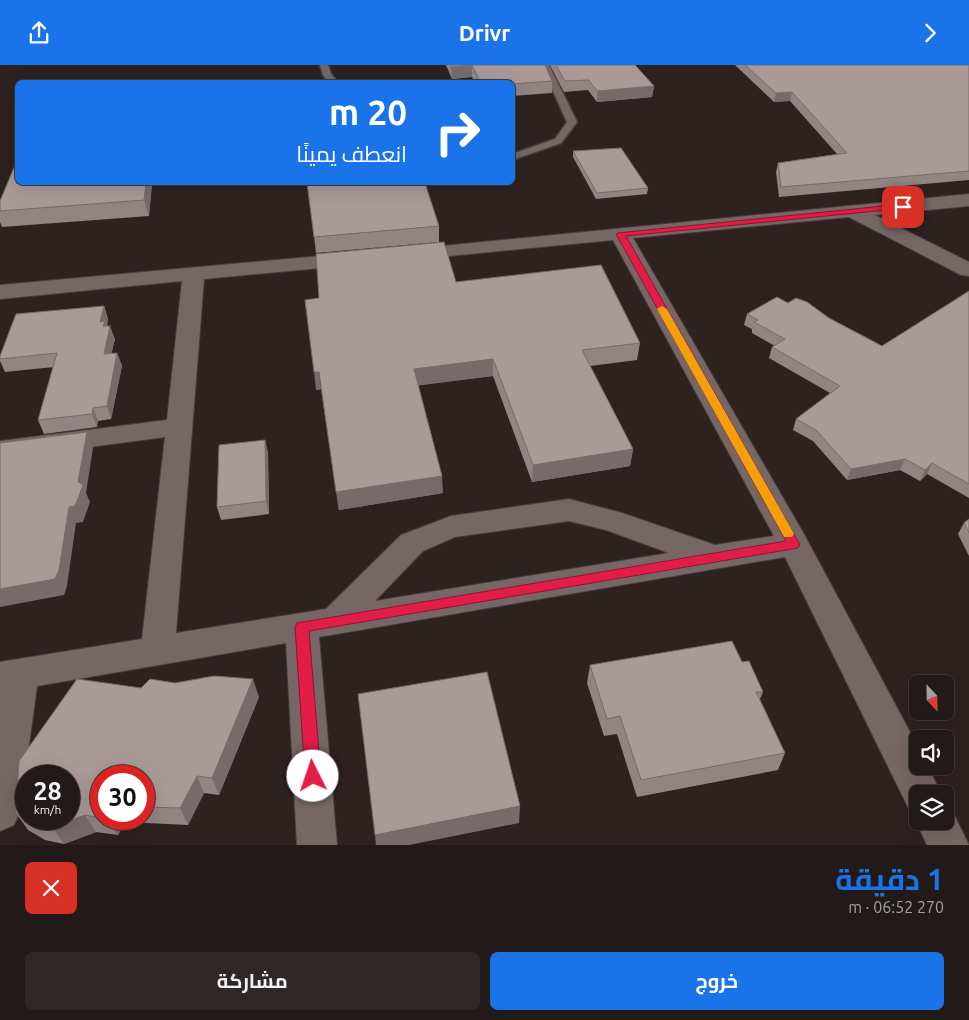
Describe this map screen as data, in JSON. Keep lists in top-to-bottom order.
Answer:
{
  "north": "bottom",
  "page": {
    "header": "Drivr",
    "turn": ["20 m", "انعطف يمينًا"],
    "speed": "28 km/h",
    "limit": "30",
    "heading": ["1 دقيقة", "270 m · 06:52"],
    "buttons": ["خروج", "مشاركة"]
  }
}
